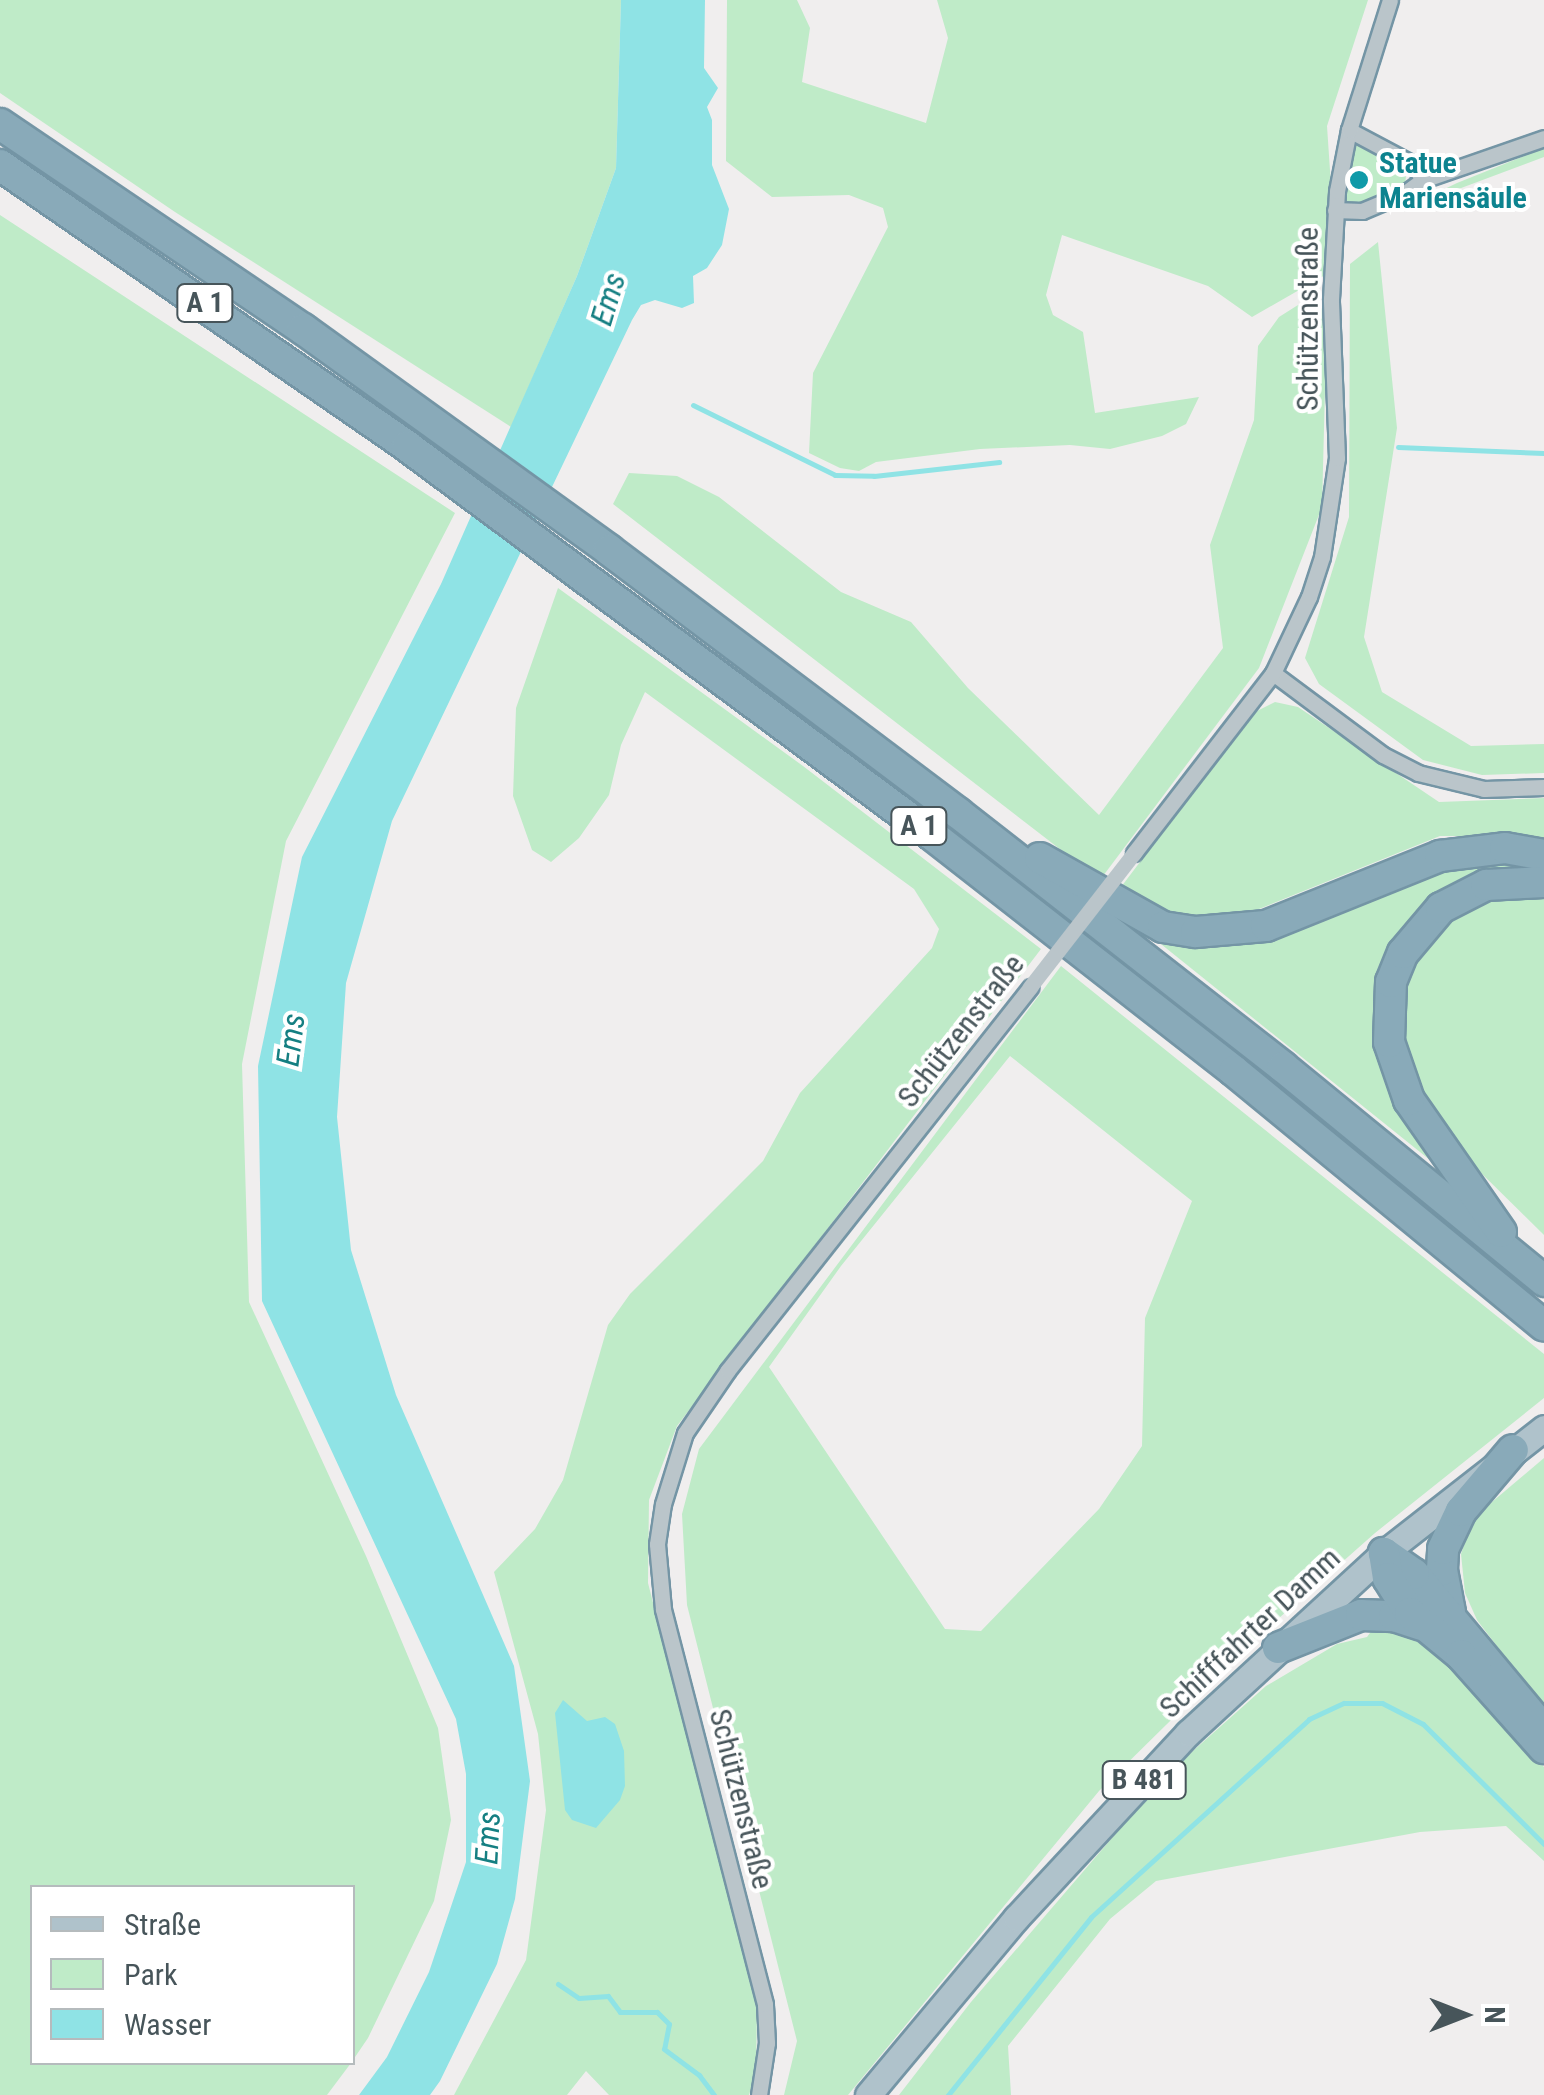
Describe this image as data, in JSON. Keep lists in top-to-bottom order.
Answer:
{
  "streets": {
    "highway": ["A 1"],
    "main road": ["Schifffahrter Damm", "B 481"],
    "street": ["Schützenstraße"]
  },
  "water": ["Ems"],
  "places": ["Statue Mariensäule"],
  "legend": ["Straße", "Park", "Wasser"],
  "north": "right"
}
